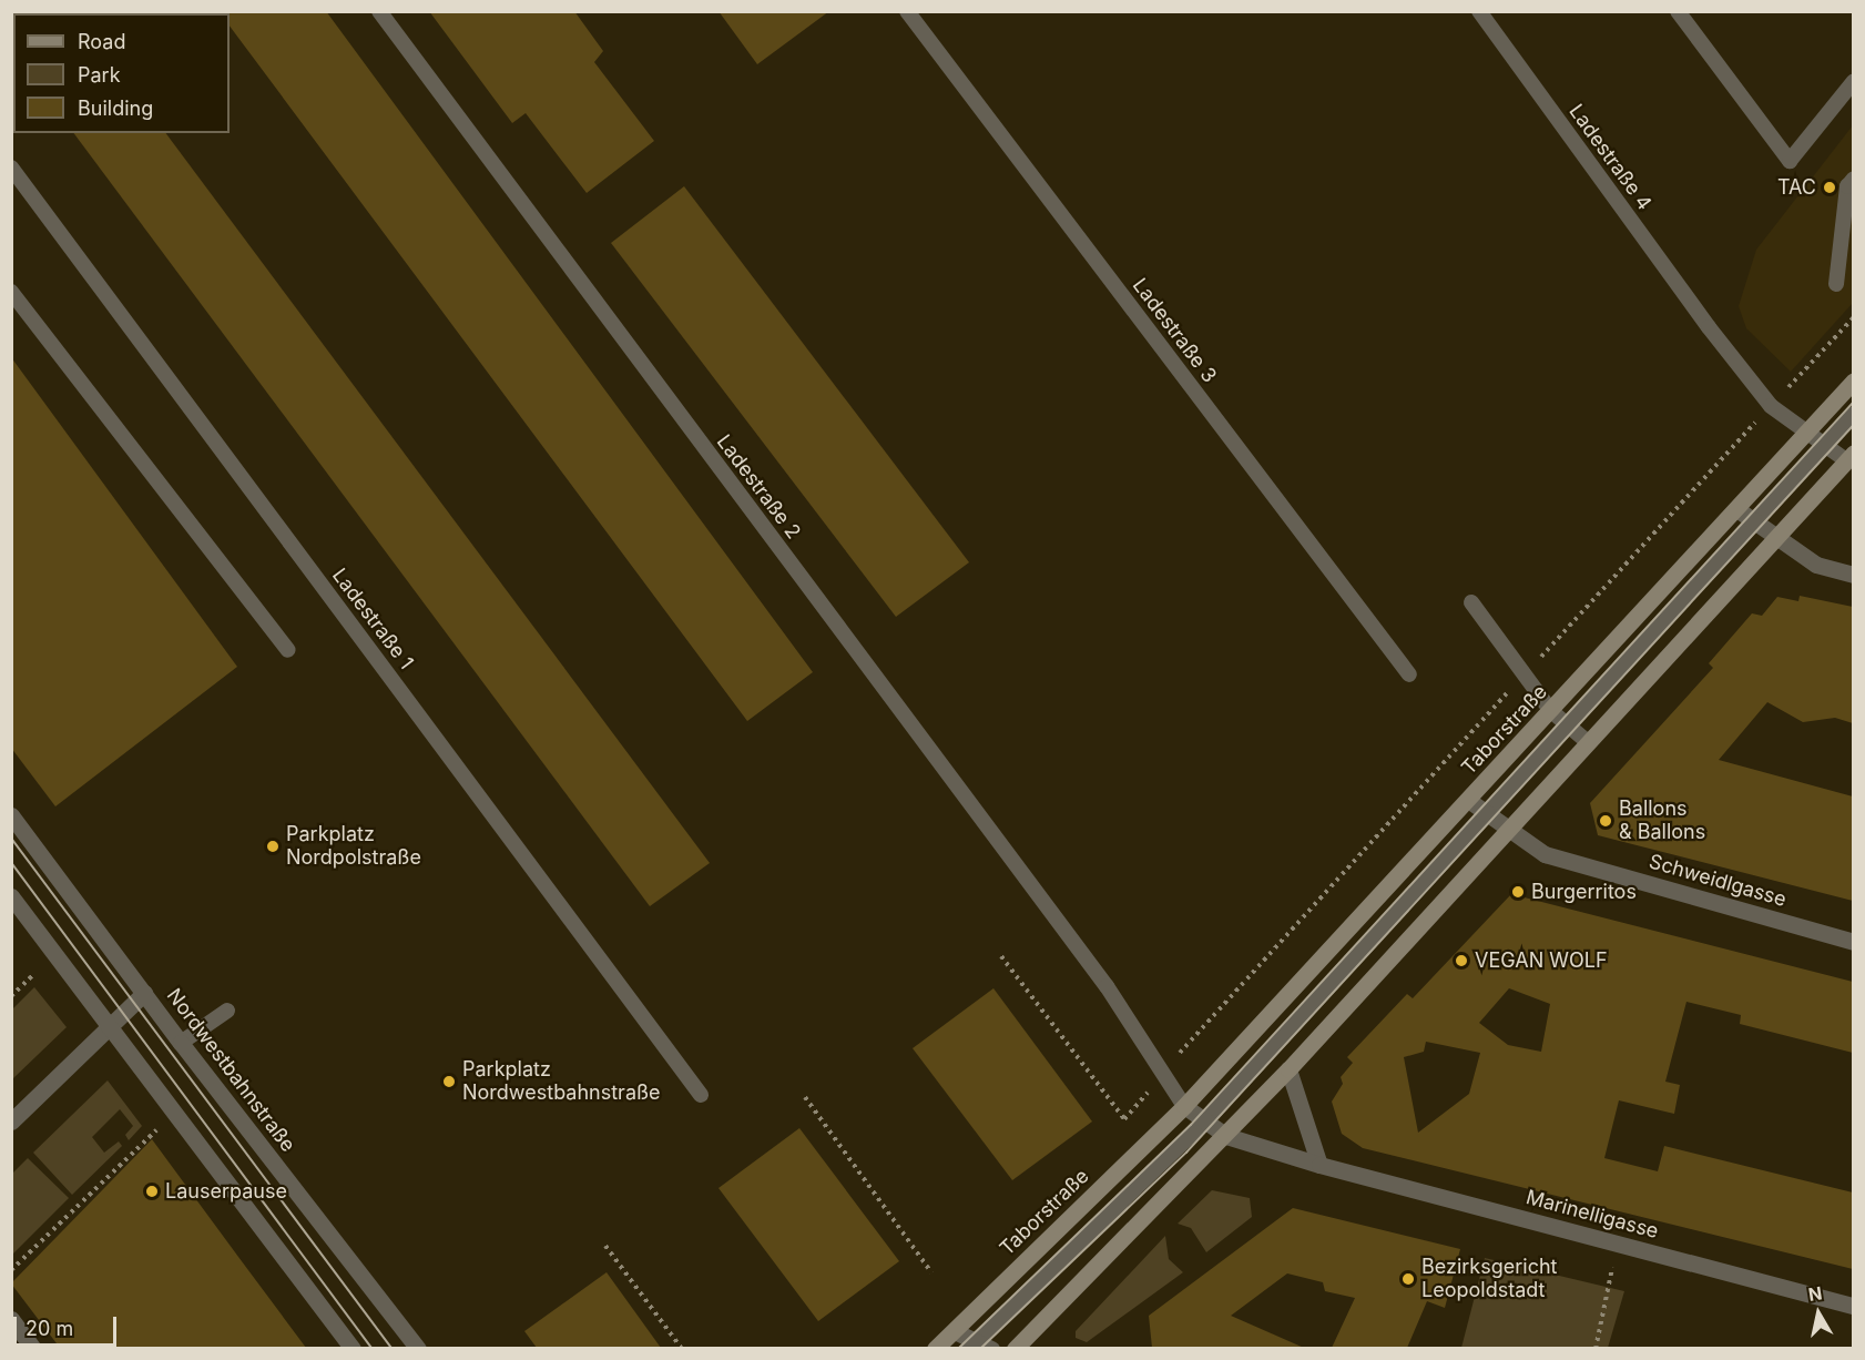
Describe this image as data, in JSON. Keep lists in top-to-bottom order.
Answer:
{
  "streets": {
    "main road": ["Taborstraße"],
    "street": ["Schweidlgasse", "Nordwestbahnstraße", "Marinelligasse"],
    "lane": [
      "Ladestraße 4",
      "Ladestraße 3",
      "Ladestraße 2",
      "Ladestraße 1"
    ]
  },
  "crossings": [
    ["Ladestraße 4", "Taborstraße"],
    ["Ladestraße 2", "Taborstraße"],
    ["Taborstraße", "Schweidlgasse"]
  ],
  "places": [
    "TAC",
    "Ballons & Ballons",
    "Parkplatz Nordpolstraße",
    "Burgerritos",
    "VEGAN WOLF",
    "Parkplatz Nordwestbahnstraße",
    "Lauserpause",
    "Bezirksgericht Leopoldstadt"
  ],
  "legend": ["Road", "Park", "Building"],
  "scale_bar": "20 m",
  "north": "top"
}
